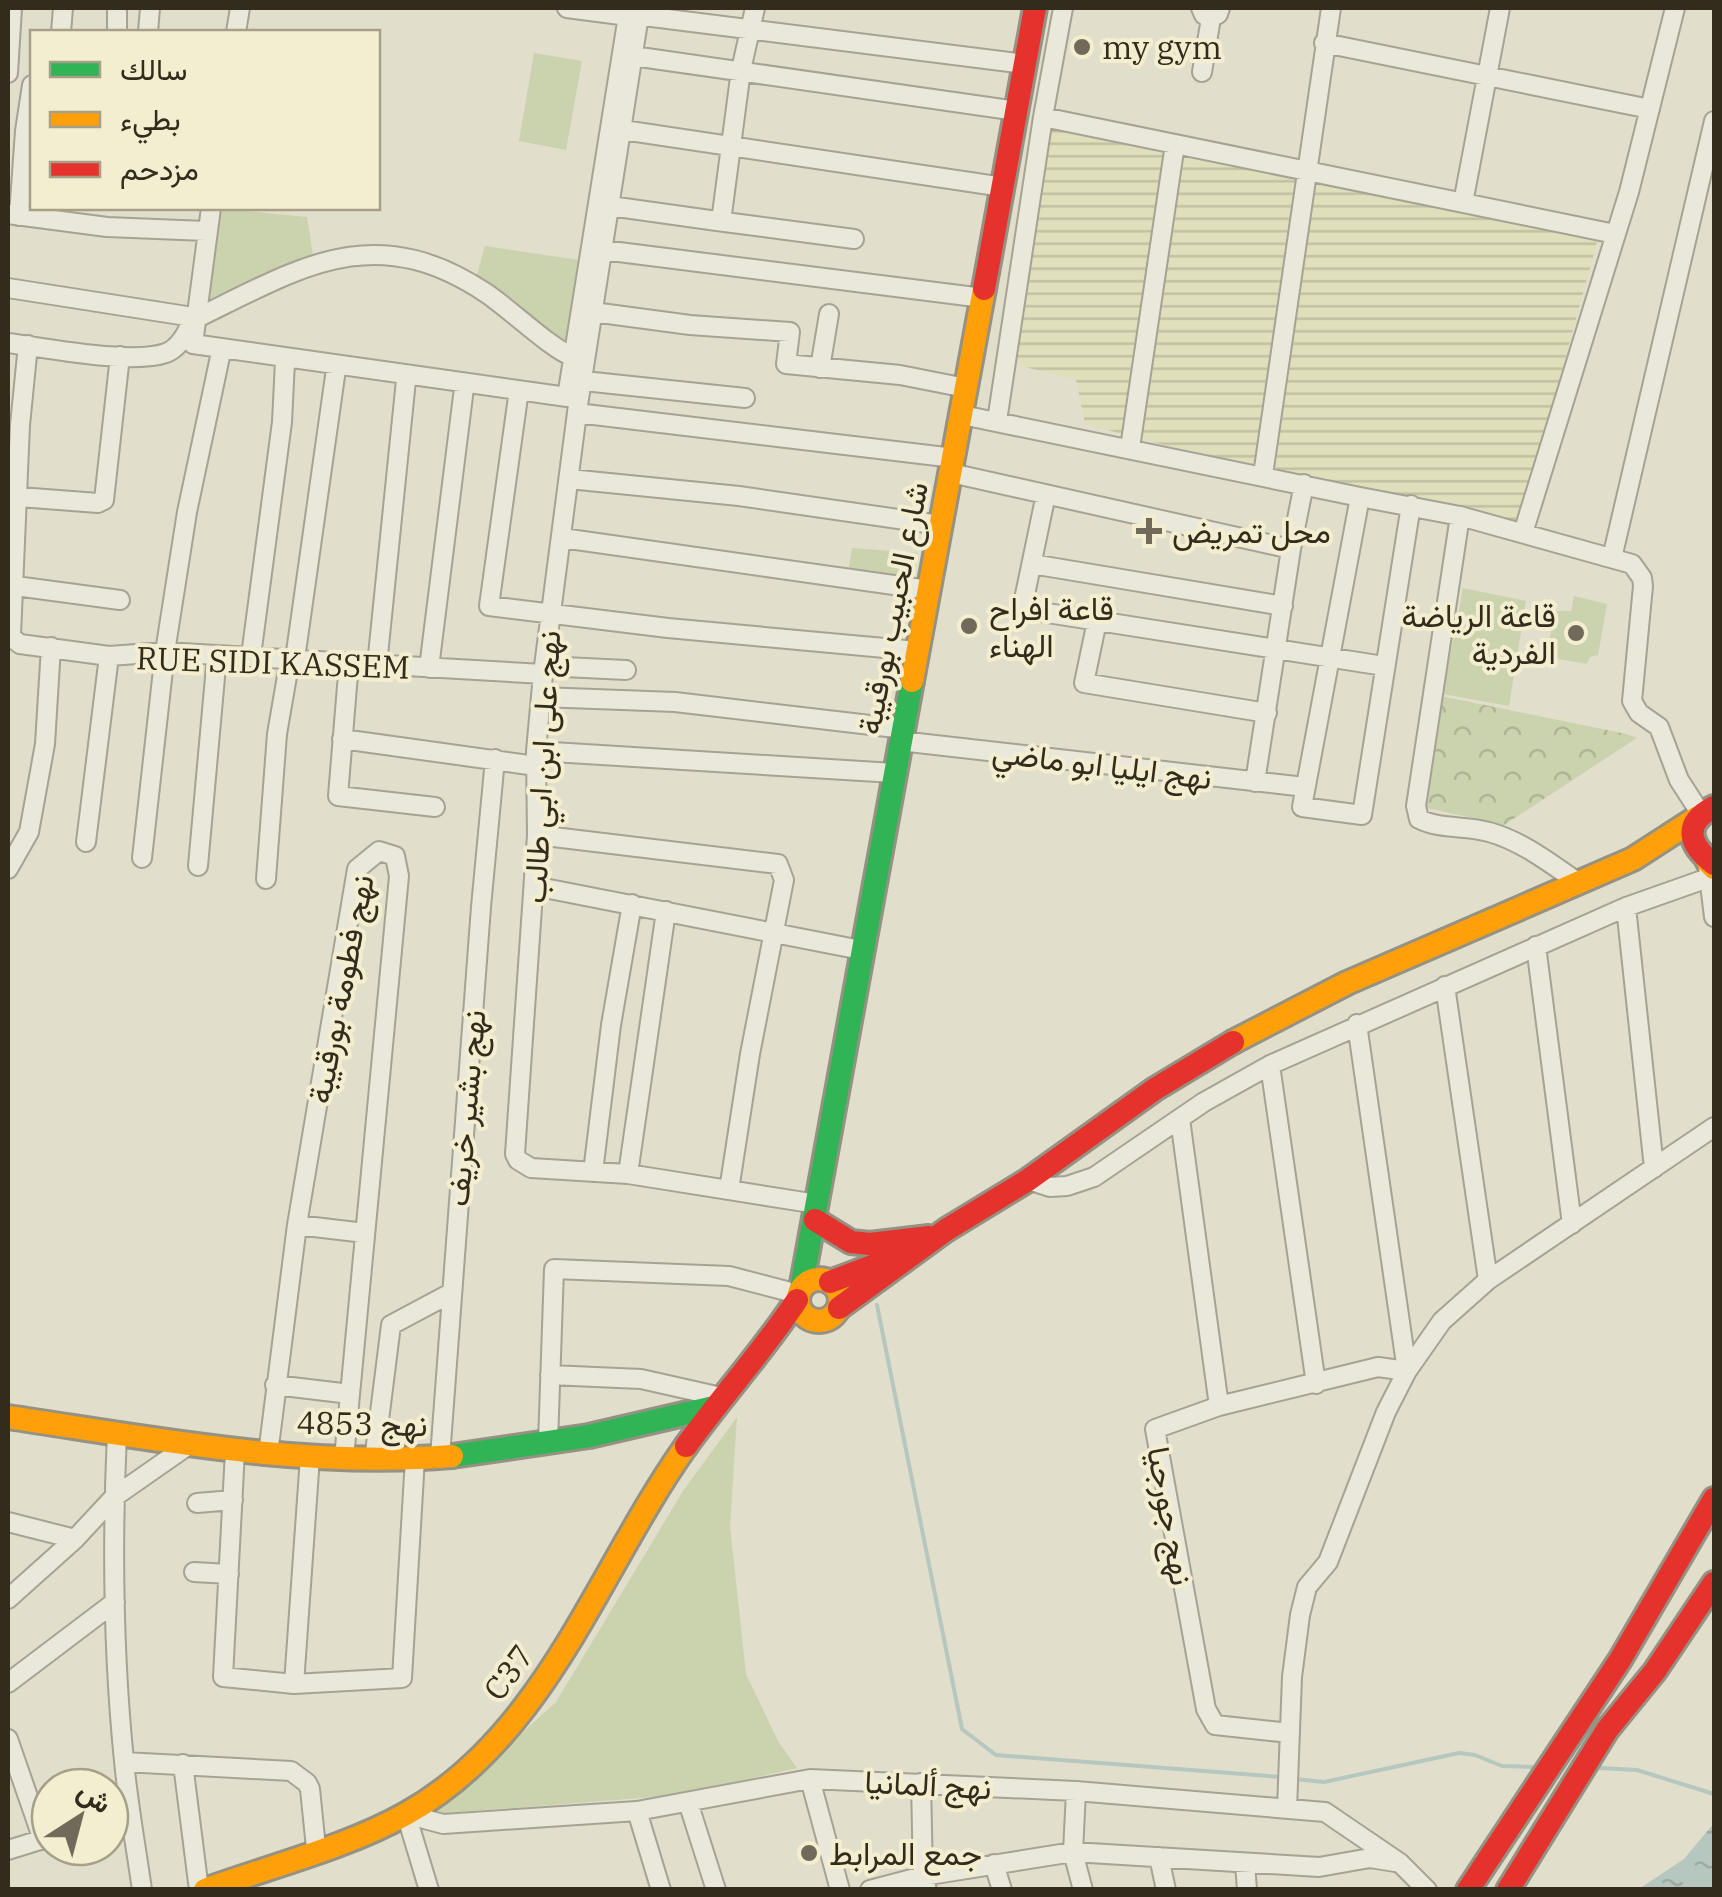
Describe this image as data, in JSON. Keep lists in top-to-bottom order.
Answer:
{
  "streets": {
    "main road": ["شارع الحبيب بورقيبة", "نهج 4853", "C37"],
    "street": [
      "RUE SIDI KASSEM",
      "نهج ايليا ابو ماضي",
      "نهج على ابن ابي طالب",
      "نهج فطومة بورقيبة",
      "نهج بشير خريف",
      "نهج جورجيا",
      "نهج ألمانيا"
    ]
  },
  "crossings": [
    ["شارع الحبيب بورقيبة", "نهج ايليا ابو ماضي"],
    ["شارع الحبيب بورقيبة", "نهج على ابن ابي طالب"],
    ["RUE SIDI KASSEM", "نهج على ابن ابي طالب"],
    ["نهج ايليا ابو ماضي", "نهج على ابن ابي طالب"],
    ["نهج فطومة بورقيبة", "نهج 4853"],
    ["نهج بشير خريف", "نهج 4853"],
    ["نهج 4853", "C37"],
    ["C37", "نهج ألمانيا"]
  ],
  "places": {
    "other": [
      "my gym",
      "قاعة افراح الهناء",
      "قاعة الرياضة الفردية",
      "جمع المرابط"
    ],
    "health": ["محل تمريض"]
  },
  "legend": ["سالك", "بطيء", "مزدحم"],
  "north": "top right"
}
